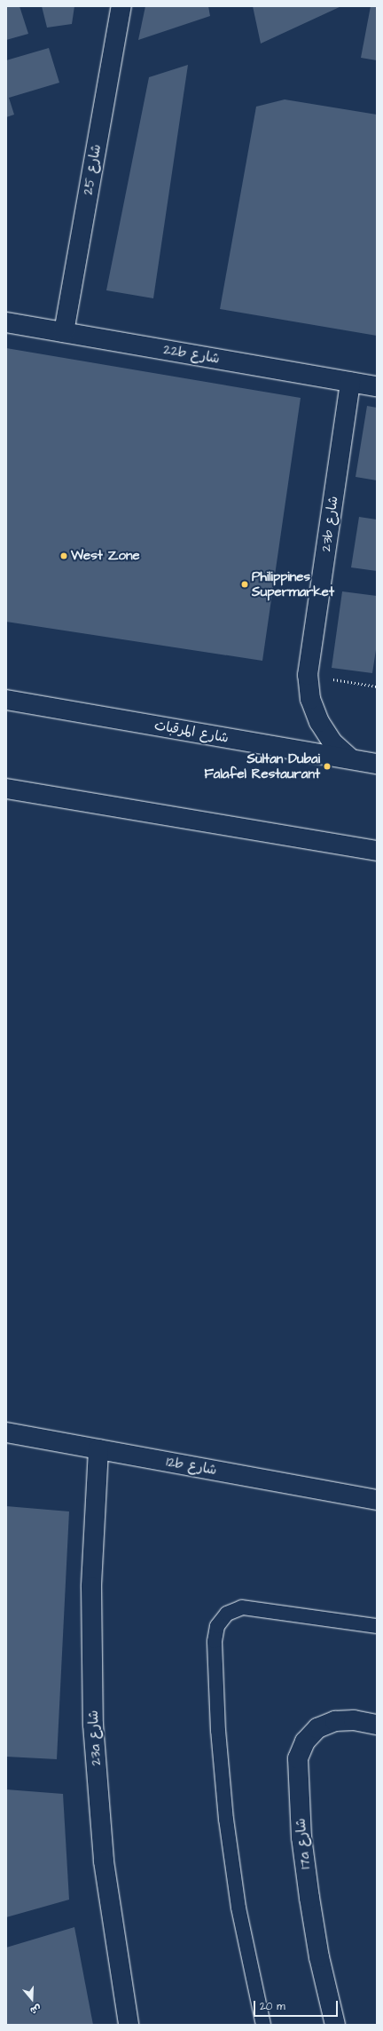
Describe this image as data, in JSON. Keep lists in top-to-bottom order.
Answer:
{
  "streets": {
    "street": [
      "شارع 25",
      "22b شارع",
      "23b شارع",
      "شارع المرقبات",
      "12b شارع",
      "23a شارع",
      "17a شارع"
    ]
  },
  "crossings": [
    ["شارع 25", "22b شارع"],
    ["22b شارع", "23b شارع"],
    ["23b شارع", "شارع المرقبات"],
    ["12b شارع", "23a شارع"]
  ],
  "places": ["West Zone", "Philippines Supermarket", "Sultan Dubai Falafel Restaurant"],
  "scale_bar": "20 m",
  "north": "bottom"
}
